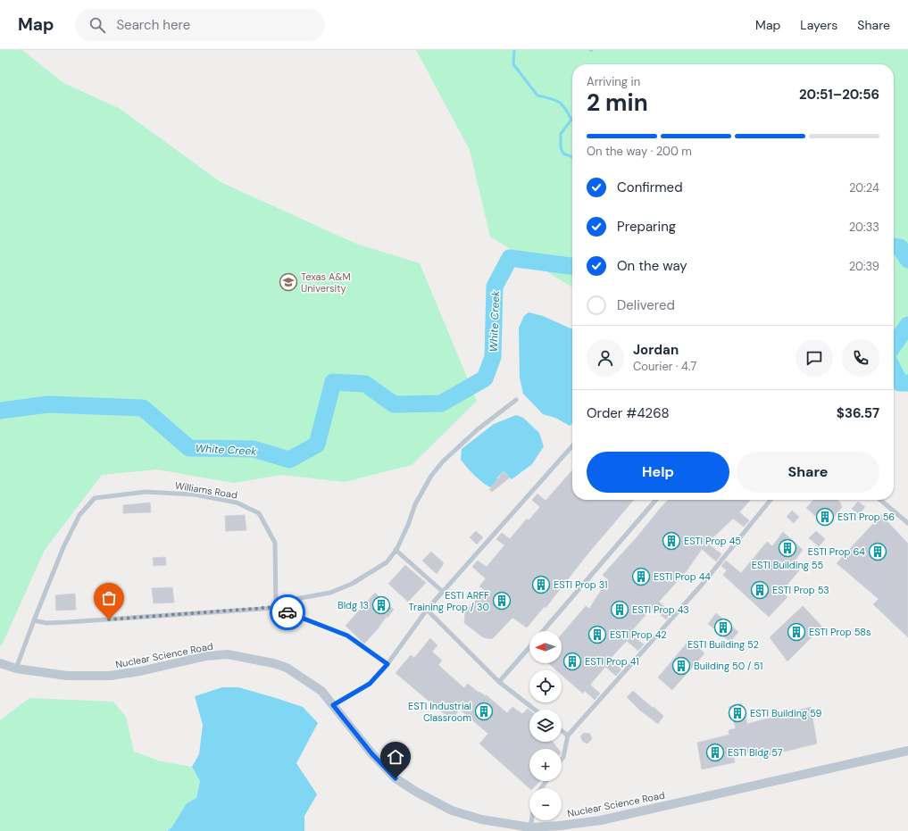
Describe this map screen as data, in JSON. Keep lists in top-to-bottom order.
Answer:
{
  "streets": {
    "street": ["Nuclear Science Road"],
    "lane": ["Williams Road"]
  },
  "crossings": [
    ["Williams Road", "Nuclear Science Road"]
  ],
  "water": ["White Creek"],
  "places": {
    "school or university": ["Texas A&M University"],
    "building": [
      "ESTI Prop 56",
      "ESTI Prop 45",
      "ESTI Building 55",
      "ESTI Prop 64",
      "ESTI Prop 44",
      "ESTI Prop 31",
      "ESTI Prop 53",
      "ESTI ARFF Training Prop / 30",
      "Bldg 13",
      "ESTI Prop 43",
      "ESTI Building 52",
      "ESTI Prop 58s",
      "ESTI Prop 42",
      "ESTI Prop 41",
      "Building 50 / 51",
      "ESTI Industrial Classroom",
      "ESTI Building 59",
      "ESTI Bldg 57"
    ]
  },
  "north": "left",
  "page": {
    "header": "Map",
    "search": "Search here",
    "nav": ["Map", "Layers", "Share"],
    "heading": ["2 min", "Arriving in", "20:51–20:56"],
    "panel": [
      "Jordan",
      "Courier · 4.7",
      "Order #4268",
      "$36.57"
    ],
    "bar": "On the way · 200 m",
    "list": [
      ["Confirmed", "20:24"],
      ["Preparing", "20:33"],
      ["On the way", "20:39"],
      "Delivered"
    ],
    "buttons": ["Help", "Share"],
    "map_buttons": ["+", "−"]
  }
}
